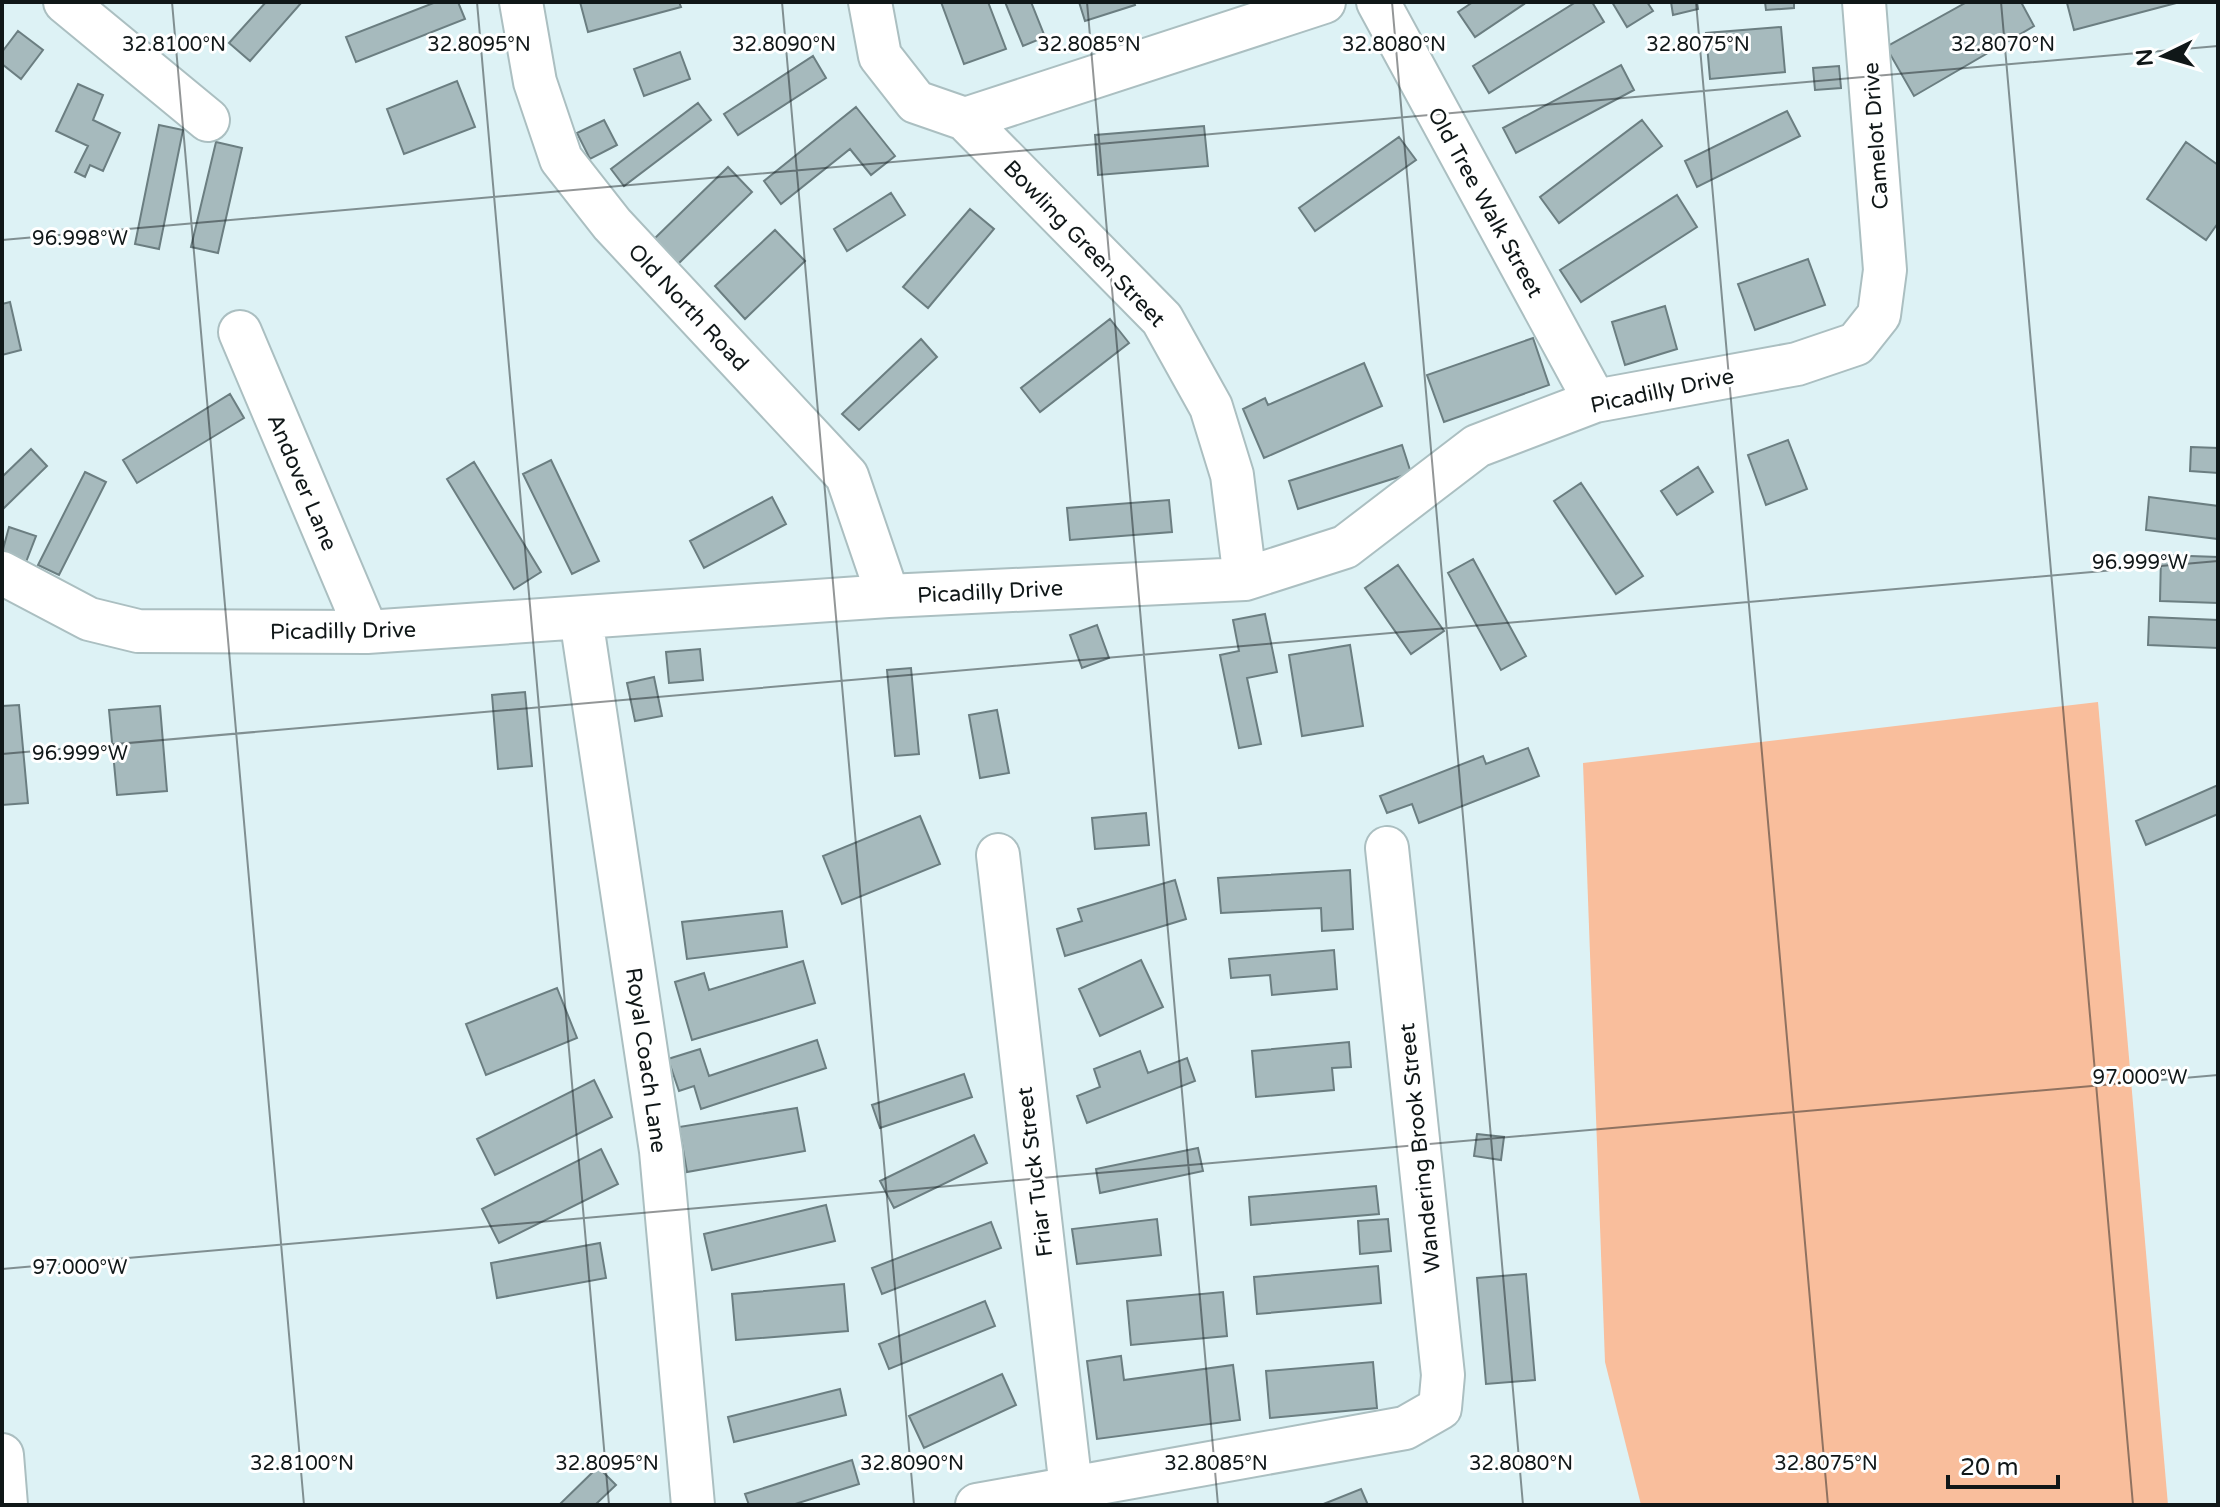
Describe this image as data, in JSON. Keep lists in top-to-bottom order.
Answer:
{
  "streets": {
    "street": [
      "Camelot Drive",
      "Old Tree Walk Street",
      "Bowling Green Street",
      "Old North Road",
      "Picadilly Drive",
      "Andover Lane",
      "Royal Coach Lane",
      "Wandering Brook Street",
      "Friar Tuck Street"
    ]
  },
  "crossings": [
    ["Camelot Drive", "Picadilly Drive"],
    ["Old Tree Walk Street", "Picadilly Drive"],
    ["Bowling Green Street", "Picadilly Drive"],
    ["Old North Road", "Picadilly Drive"],
    ["Picadilly Drive", "Andover Lane"],
    ["Picadilly Drive", "Royal Coach Lane"],
    ["Wandering Brook Street", "Friar Tuck Street"]
  ],
  "scale_bar": "20 m",
  "north": "left",
  "coordinates": [
    "32.8100°N",
    "32.8095°N",
    "32.8090°N",
    "32.8085°N",
    "32.8080°N",
    "32.8075°N",
    "32.8070°N",
    "96.998°W",
    "96.999°W",
    "97.000°W"
  ]
}
